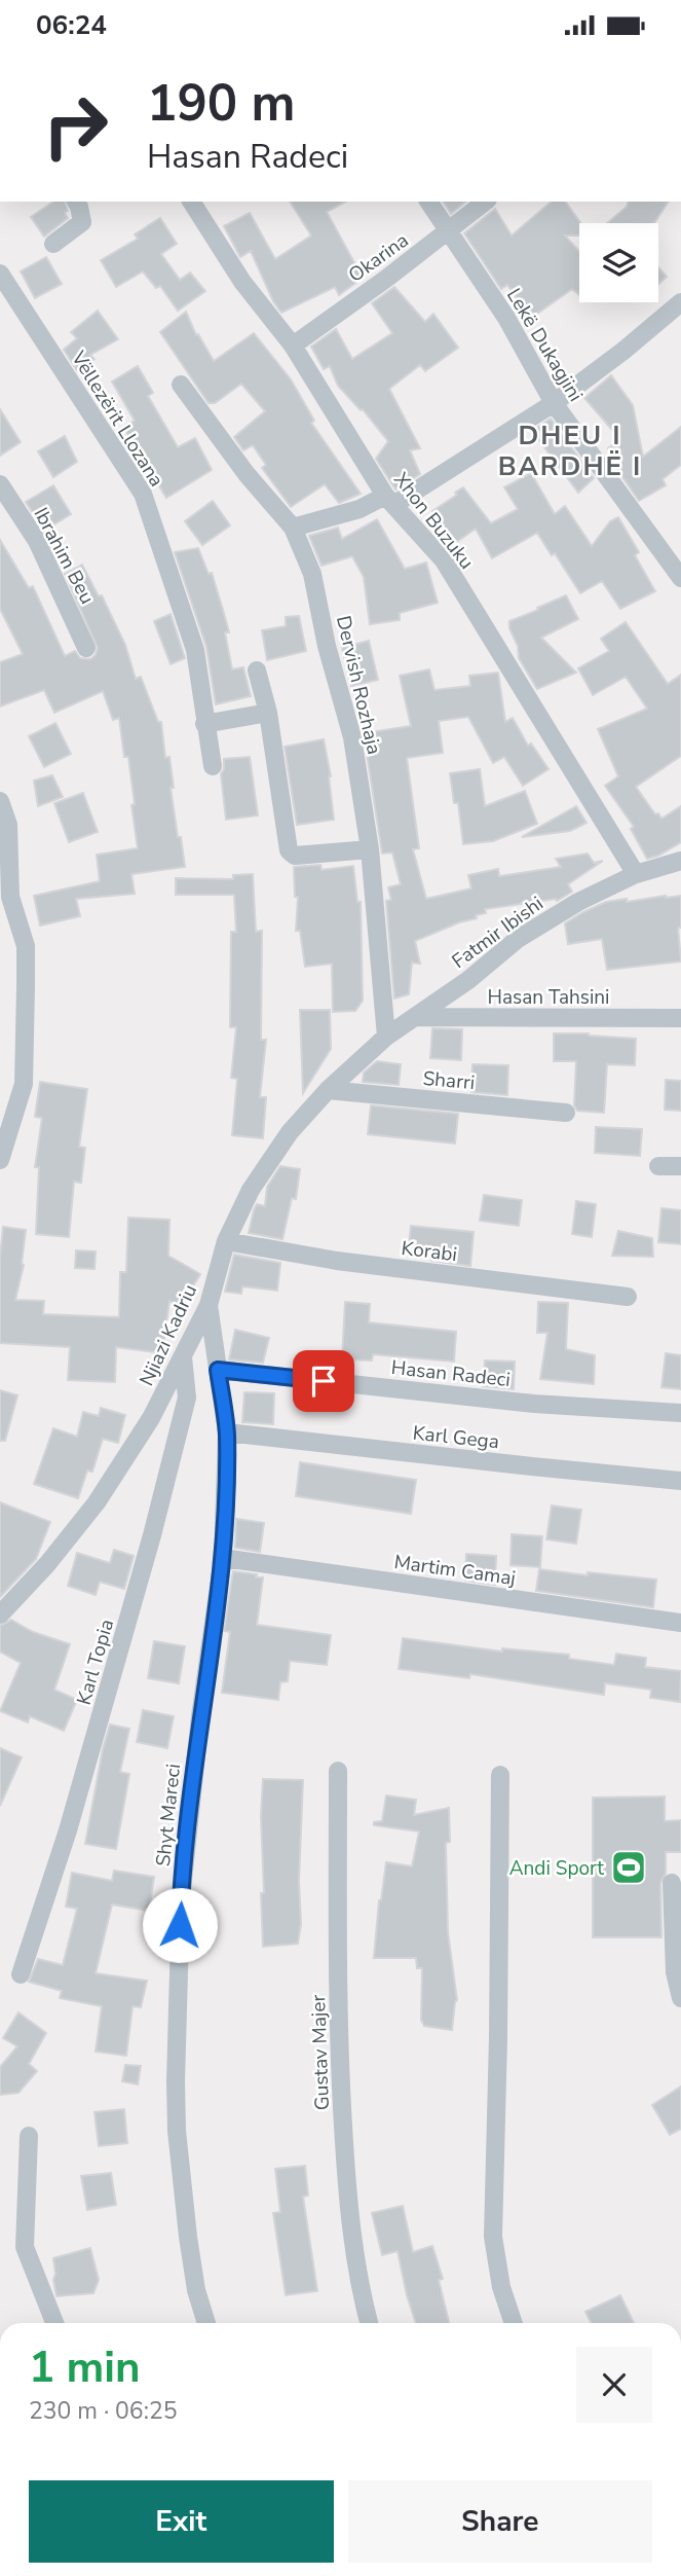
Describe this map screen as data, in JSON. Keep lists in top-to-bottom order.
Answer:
{
  "streets": {
    "street": [
      "Okarina",
      "Lekë Dukagjini",
      "Vëllezërit Llozana",
      "Xhon Buzuku",
      "Ibrahim Beu",
      "Dervish Rozhaja",
      "Fatmir Ibishi",
      "Hasan Tahsini",
      "Sharri",
      "Korabi",
      "Njiazi Kadriu",
      "Hasan Radeci",
      "Karl Gega",
      "Martim Camaj",
      "Karl Topia",
      "Shyt Mareci",
      "Gustav Majer"
    ]
  },
  "crossings": [
    ["Okarina", "Lekë Dukagjini"],
    ["Okarina", "Xhon Buzuku"],
    ["Xhon Buzuku", "Fatmir Ibishi"],
    ["Dervish Rozhaja", "Fatmir Ibishi"],
    ["Dervish Rozhaja", "Njiazi Kadriu"],
    ["Fatmir Ibishi", "Hasan Tahsini"],
    ["Fatmir Ibishi", "Njiazi Kadriu"],
    ["Sharri", "Njiazi Kadriu"],
    ["Korabi", "Njiazi Kadriu"],
    ["Njiazi Kadriu", "Karl Topia"],
    ["Njiazi Kadriu", "Shyt Mareci"],
    ["Hasan Radeci", "Shyt Mareci"],
    ["Karl Gega", "Shyt Mareci"],
    ["Martim Camaj", "Shyt Mareci"]
  ],
  "districts": ["DHEU I BARDHË I"],
  "places": {
    "sports": ["Andi Sport"]
  },
  "page": {
    "status": "06:24",
    "turn": ["190 m", "Hasan Radeci"],
    "heading": ["1 min", "230 m · 06:25"],
    "buttons": ["Exit", "Share"]
  }
}
